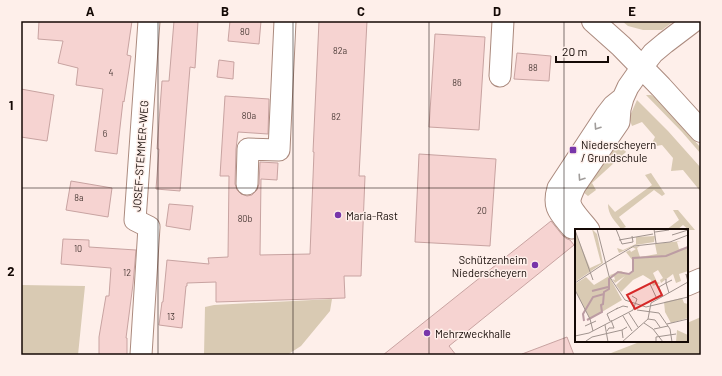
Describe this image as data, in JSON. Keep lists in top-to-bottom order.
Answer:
{
  "streets": {
    "street": ["JOSEF-STEMMER-WEG"]
  },
  "places": {
    "transit": ["Niederscheyern / Grundschule"],
    "other": ["Maria-Rast", "Schützenheim Niederscheyern", "Mehrzweckhalle"]
  },
  "house_numbers": [
    "80",
    "82a",
    "88",
    "4",
    "86",
    "80a",
    "82",
    "6",
    "8a",
    "20",
    "80b",
    "10",
    "12",
    "13"
  ],
  "scale_bar": "20 m",
  "grid": {
    "columns": [
      "A",
      "B",
      "C",
      "D",
      "E"
    ],
    "rows": ["1", "2"]
  }
}
